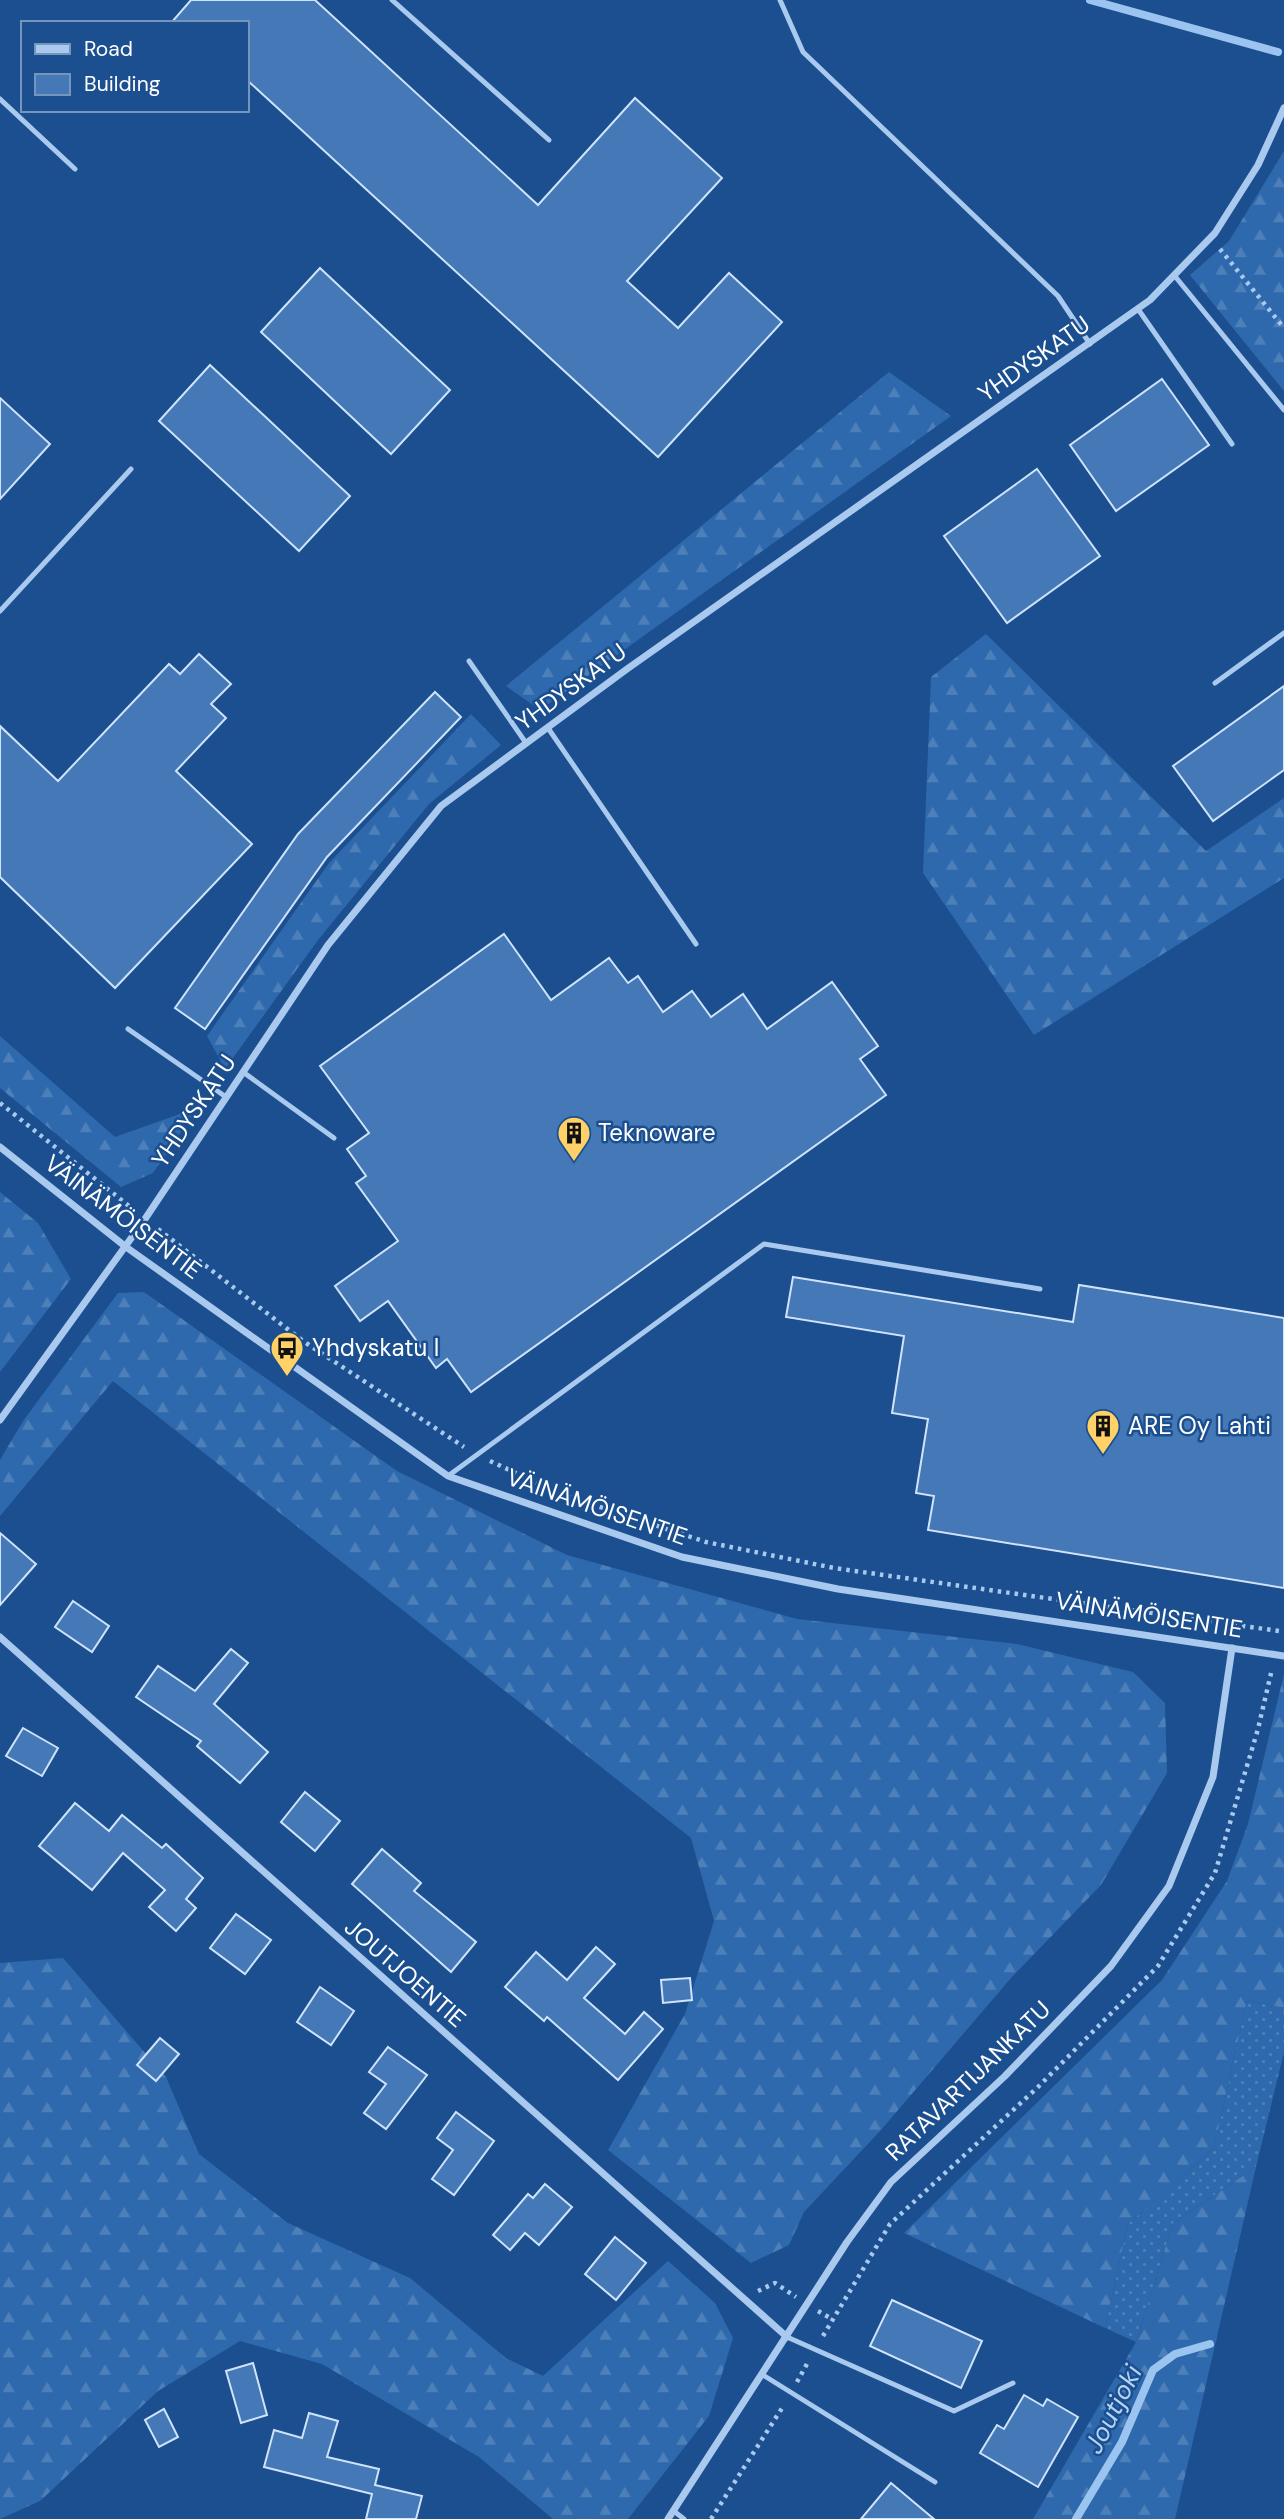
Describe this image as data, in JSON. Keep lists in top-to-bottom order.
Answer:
{
  "streets": {
    "street": [
      "YHDYSKATU",
      "VÄINÄMÖISENTIE",
      "JOUTJOENTIE",
      "RATAVARTIJANKATU"
    ]
  },
  "crossings": [
    ["YHDYSKATU", "VÄINÄMÖISENTIE"],
    ["VÄINÄMÖISENTIE", "RATAVARTIJANKATU"],
    ["JOUTJOENTIE", "RATAVARTIJANKATU"]
  ],
  "water": ["Joutjoki"],
  "places": {
    "building": ["Teknoware", "ARE Oy Lahti"],
    "bus stop": ["Yhdyskatu I"]
  },
  "legend": ["Road", "Building"]
}
